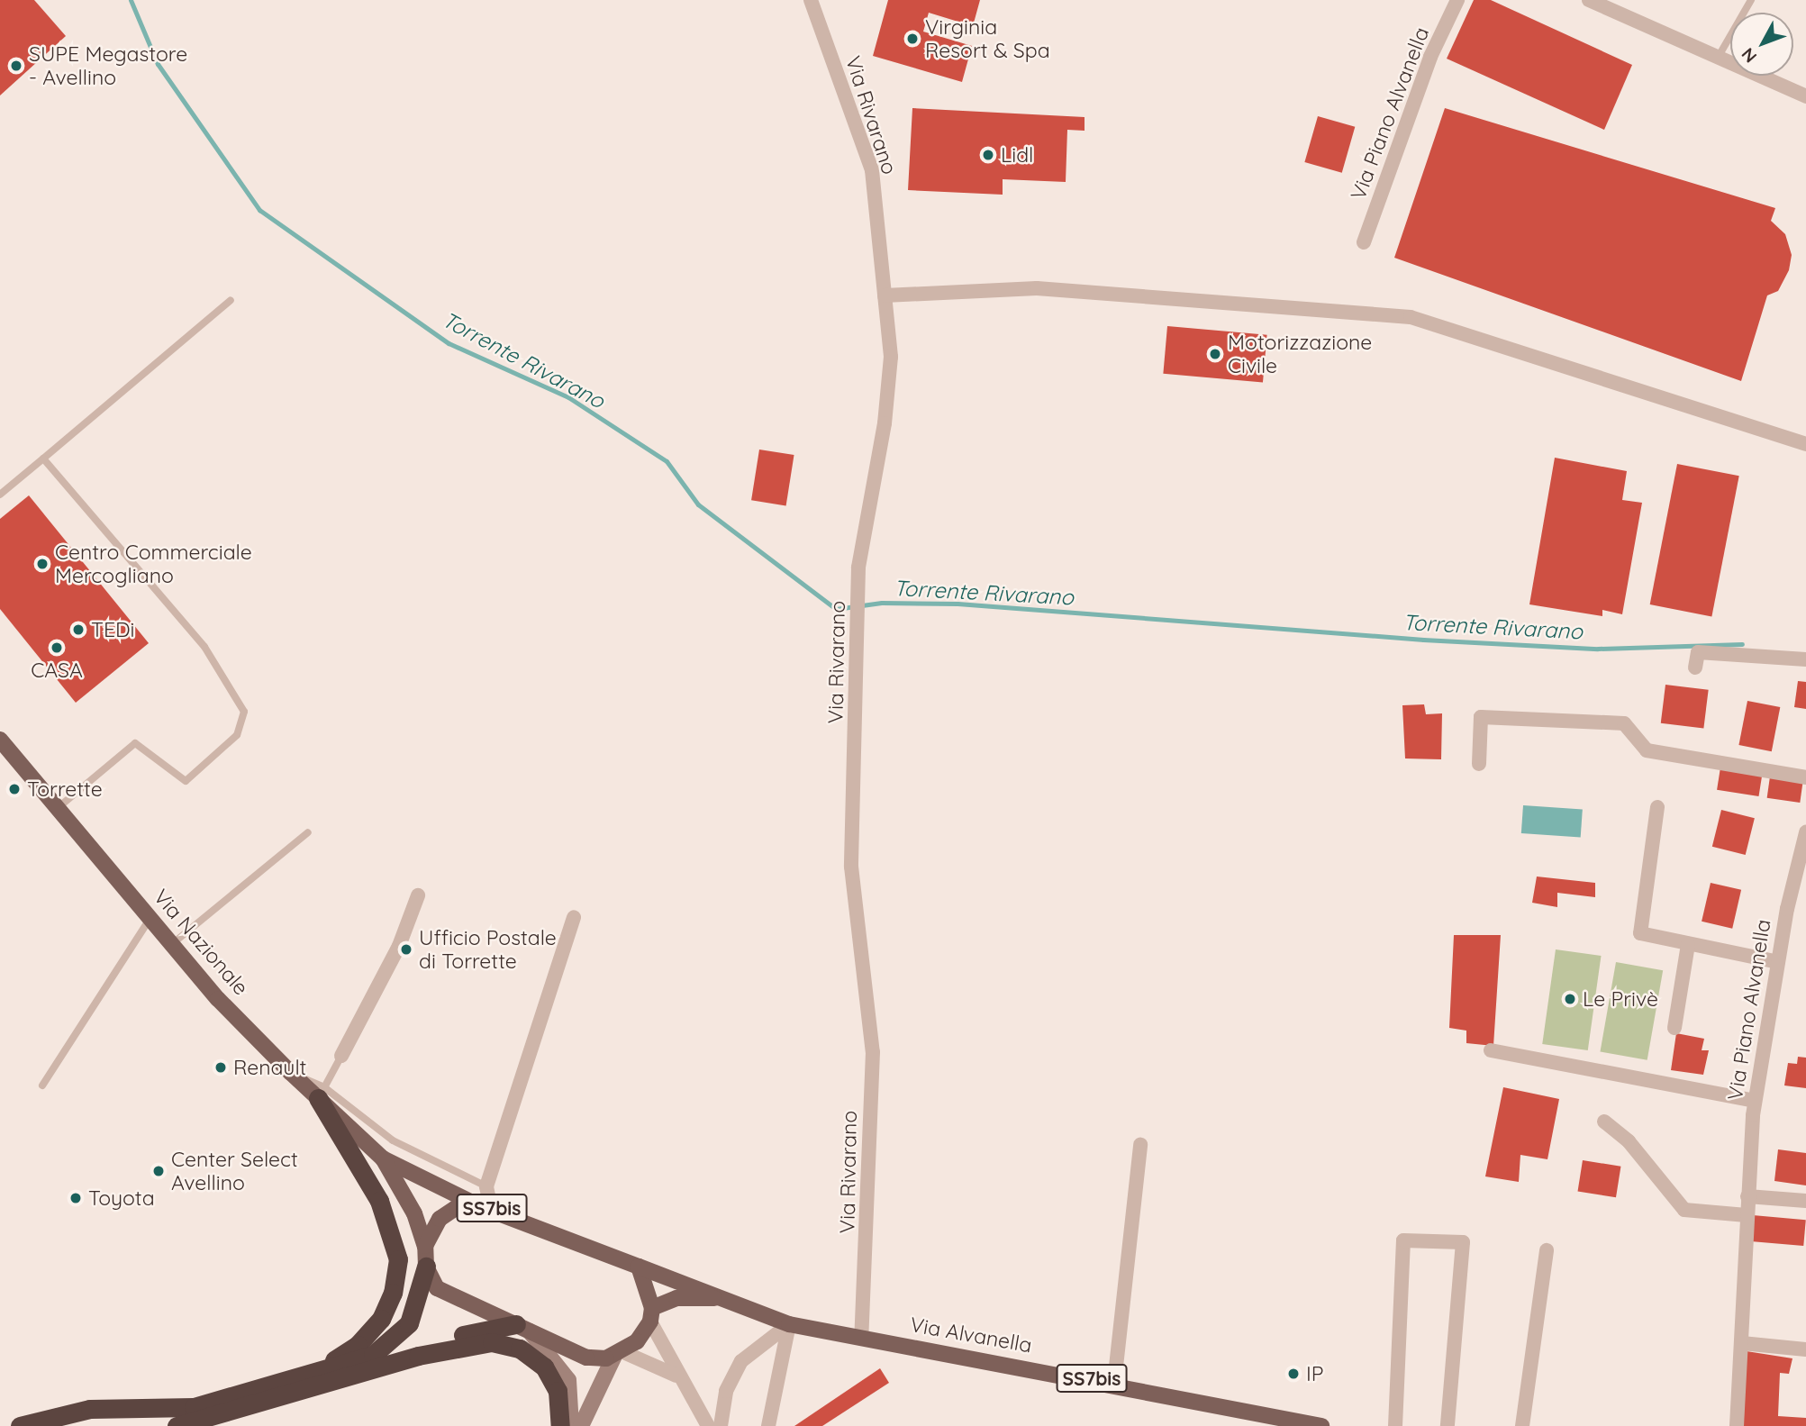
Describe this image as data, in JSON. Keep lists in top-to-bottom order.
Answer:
{
  "streets": {
    "main road": ["Via Nazionale", "SS7bis", "Via Alvanella"],
    "street": ["Via Piano Alvanella", "Via Rivarano"]
  },
  "crossings": [
    ["Via Rivarano", "Via Alvanella"],
    ["Via Nazionale", "SS7bis"],
    ["Via Nazionale", "Via Alvanella"],
    ["SS7bis", "Via Alvanella"]
  ],
  "water": ["Torrente Rivarano"],
  "places": [
    "Virginia Resort & Spa",
    "SUPE Megastore - Avellino",
    "Lidl",
    "Motorizzazione Civile",
    "Centro Commerciale Mercogliano",
    "TEDi",
    "CASA",
    "Torrette",
    "Ufficio Postale di Torrette",
    "Le Privè",
    "Renault",
    "Center Select Avellino",
    "Toyota",
    "IP"
  ],
  "north": "bottom left"
}
